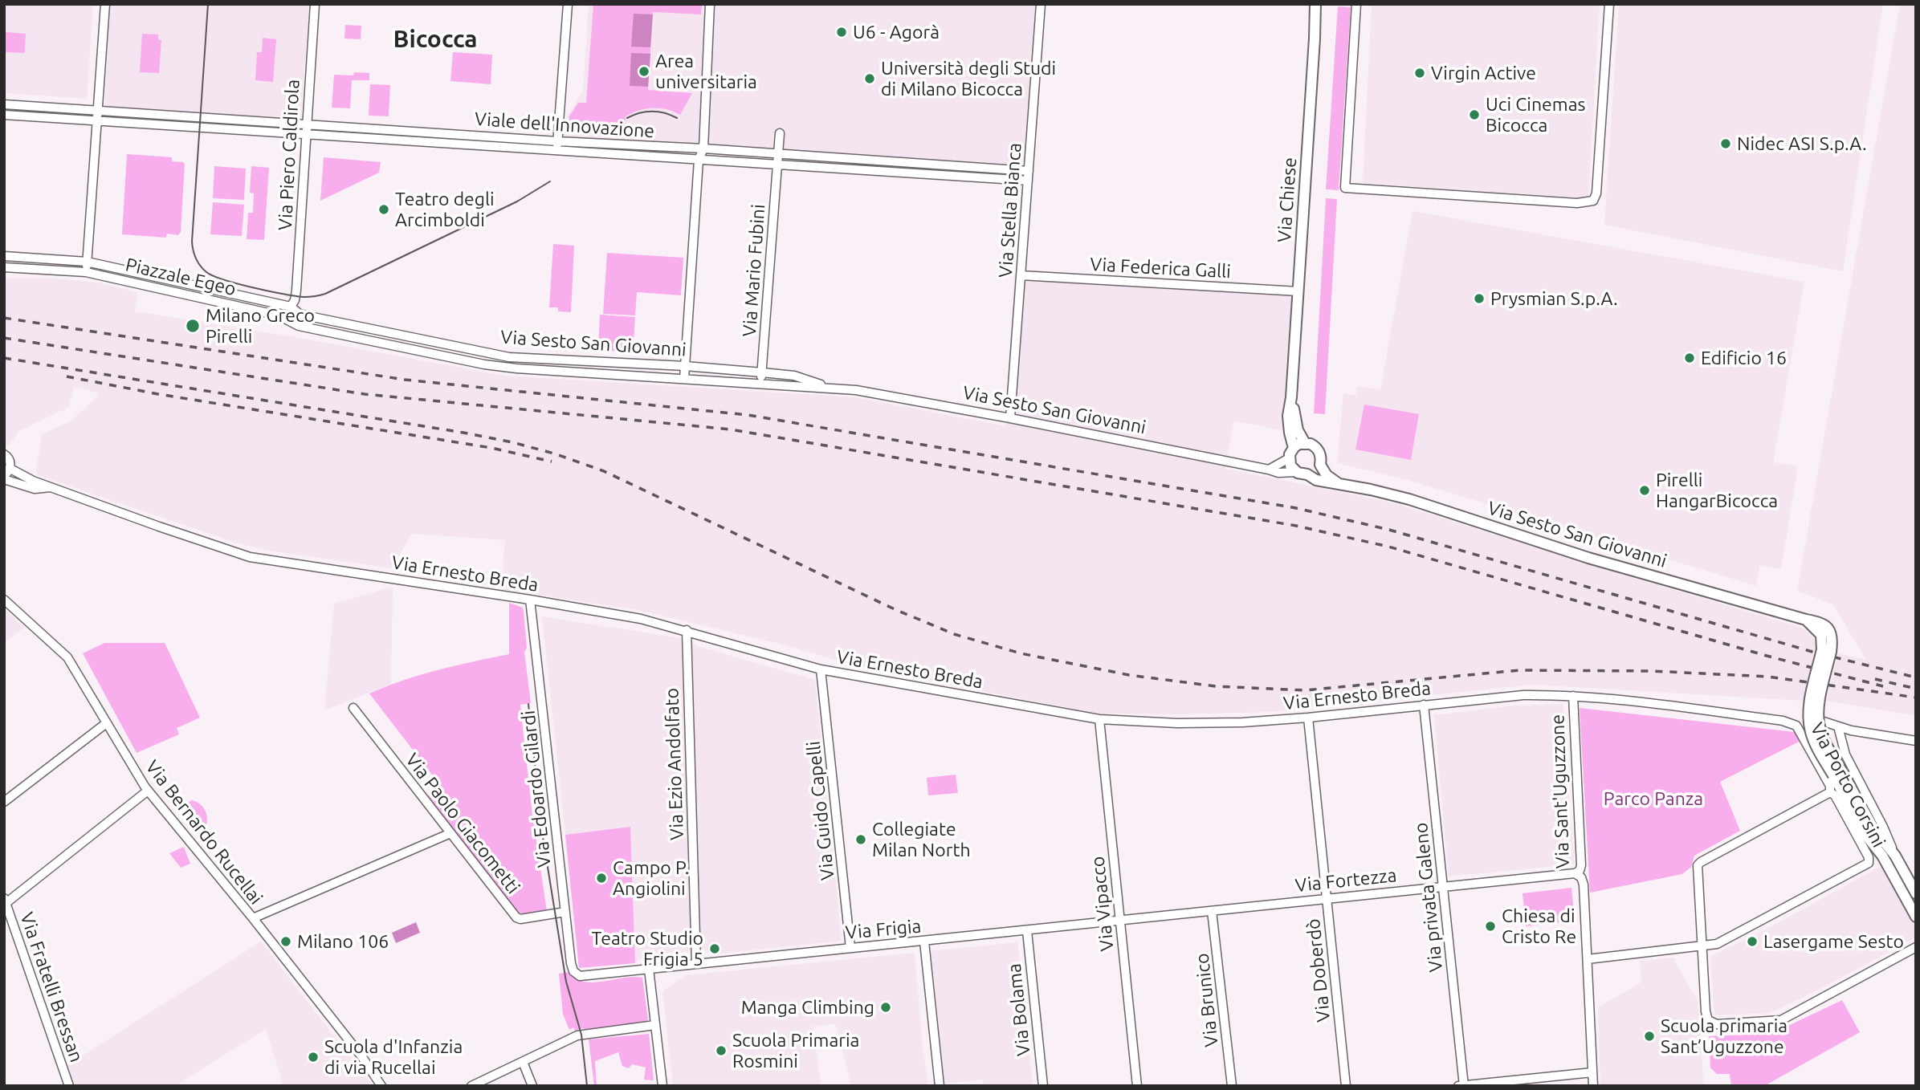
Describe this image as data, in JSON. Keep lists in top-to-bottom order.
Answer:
{
  "streets": {
    "street": [
      "Viale dell'Innovazione",
      "Via Piero Caldirola",
      "Via Chiese",
      "Via Stella Bianca",
      "Via Federica Galli",
      "Via Mario Fubini",
      "Piazzale Egeo",
      "Via Sesto San Giovanni",
      "Via Ernesto Breda",
      "Via Ezio Andolfato",
      "Via Porto Corsini",
      "Via Edoardo Gilardi",
      "Via Sant'Uguzzone",
      "Via Guido Capelli",
      "Via Paolo Giacometti",
      "Via Bernardo Rucellai",
      "Via Fortezza",
      "Via privata Galeno",
      "Via Vipacco",
      "Via Frigia",
      "Via Doberdò",
      "Via Fratelli Bressan",
      "Via Brunico",
      "Via Bolama"
    ]
  },
  "crossings": [
    ["Viale dell'Innovazione", "Via Piero Caldirola"],
    ["Viale dell'Innovazione", "Via Stella Bianca"],
    ["Viale dell'Innovazione", "Via Mario Fubini"],
    ["Via Piero Caldirola", "Piazzale Egeo"],
    ["Via Piero Caldirola", "Via Sesto San Giovanni"],
    ["Via Chiese", "Via Federica Galli"],
    ["Via Chiese", "Via Sesto San Giovanni"],
    ["Via Stella Bianca", "Via Federica Galli"],
    ["Via Stella Bianca", "Via Sesto San Giovanni"],
    ["Via Mario Fubini", "Via Sesto San Giovanni"],
    ["Piazzale Egeo", "Via Sesto San Giovanni"],
    ["Via Sesto San Giovanni", "Via Porto Corsini"],
    ["Via Ernesto Breda", "Via Ezio Andolfato"],
    ["Via Ernesto Breda", "Via Porto Corsini"],
    ["Via Ernesto Breda", "Via Edoardo Gilardi"],
    ["Via Ernesto Breda", "Via Sant'Uguzzone"],
    ["Via Ernesto Breda", "Via Guido Capelli"],
    ["Via Ernesto Breda", "Via privata Galeno"],
    ["Via Ernesto Breda", "Via Vipacco"],
    ["Via Ernesto Breda", "Via Doberdò"],
    ["Via Ezio Andolfato", "Via Frigia"],
    ["Via Edoardo Gilardi", "Via Paolo Giacometti"],
    ["Via Edoardo Gilardi", "Via Frigia"],
    ["Via Sant'Uguzzone", "Via Fortezza"],
    ["Via Guido Capelli", "Via Frigia"],
    ["Via Fortezza", "Via privata Galeno"],
    ["Via Fortezza", "Via Vipacco"],
    ["Via Fortezza", "Via Frigia"],
    ["Via Fortezza", "Via Doberdò"],
    ["Via Fortezza", "Via Brunico"],
    ["Via Vipacco", "Via Frigia"],
    ["Via Frigia", "Via Bolama"]
  ],
  "districts": ["Bicocca"],
  "parks": ["Parco Panza"],
  "places": [
    "U6 - Agorà",
    "Area universitaria",
    "Virgin Active",
    "Università degli Studi di Milano Bicocca",
    "Uci Cinemas Bicocca",
    "Nidec ASI S.p.A.",
    "Teatro degli Arcimboldi",
    "Prysmian S.p.A.",
    "Milano Greco Pirelli",
    "Edificio 16",
    "Pirelli HangarBicocca",
    "Collegiate Milan North",
    "Campo P. Angiolini",
    "Chiesa di Cristo Re",
    "Milano 106",
    "Lasergame Sesto",
    "Teatro Studio Frigia 5",
    "Manga Climbing",
    "Scuola primaria Sant’Uguzzone",
    "Scuola Primaria Rosmini",
    "Scuola d'Infanzia di via Rucellai"
  ]
}
